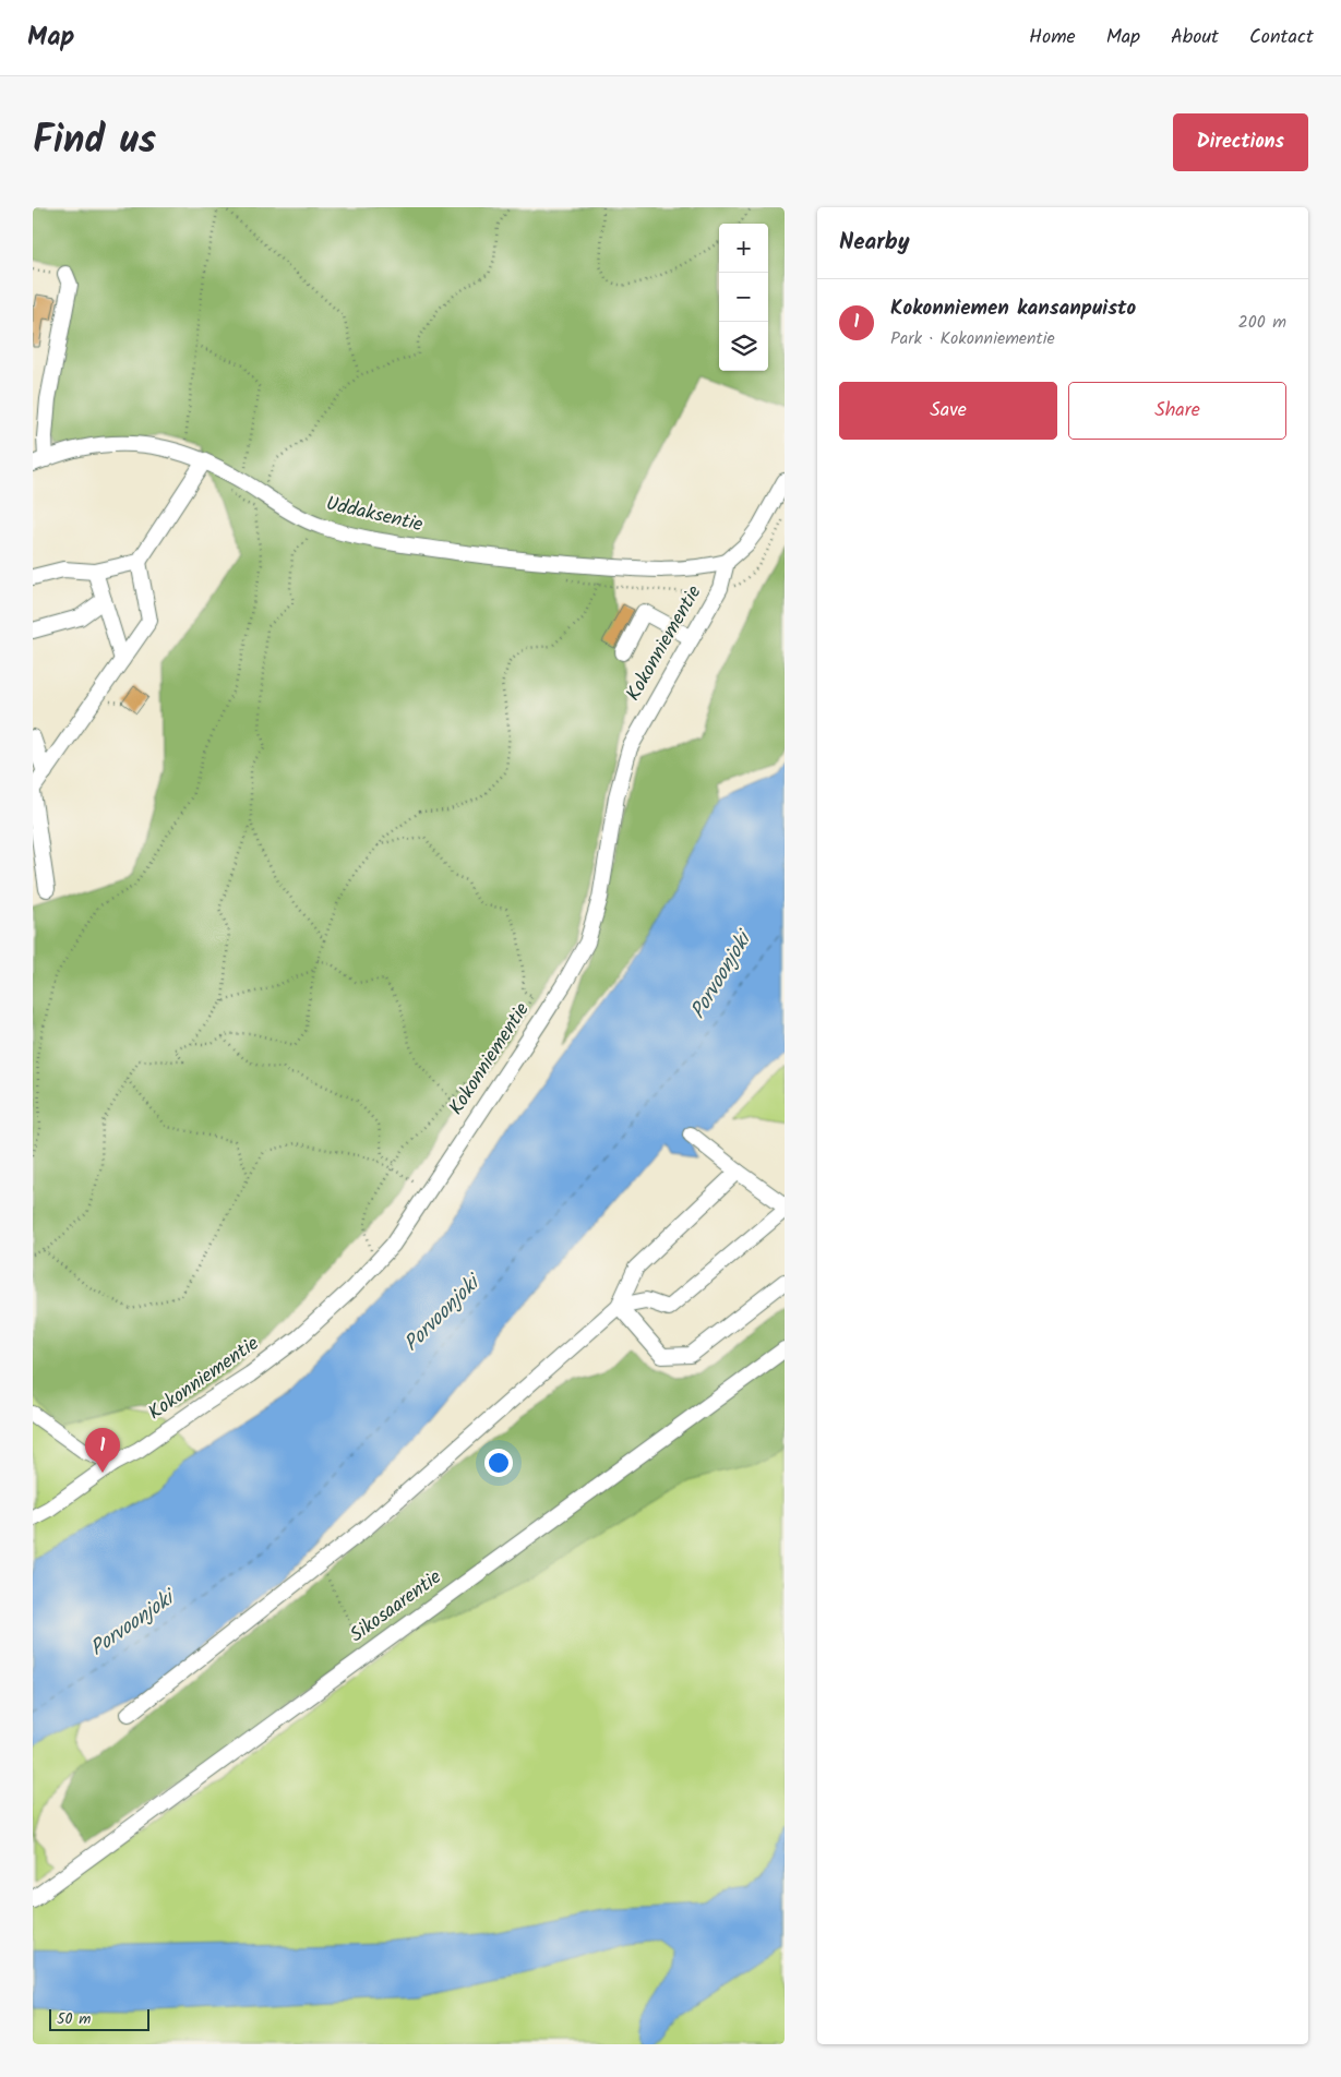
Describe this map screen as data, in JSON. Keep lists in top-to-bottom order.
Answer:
{
  "streets": {
    "street": ["Uddaksentie", "Kokonniementie", "Sikosaarentie"]
  },
  "crossings": [
    ["Uddaksentie", "Kokonniementie"]
  ],
  "water": ["Porvoonjoki"],
  "scale_bar": "50 m",
  "page": {
    "header": "Map",
    "nav": [
      "Home",
      "Map",
      "About",
      "Contact"
    ],
    "title": "Find us",
    "buttons": [
      "Directions",
      ["Save", "Share"]
    ],
    "heading": "Nearby",
    "map_buttons": ["+", "−"],
    "list": [
      {
        "mark": "1",
        "name": "Kokonniemen kansanpuisto",
        "note": "Park · Kokonniementie",
        "value": "200 m"
      }
    ],
    "pins": "1",
    "scale": "50 m"
  }
}
